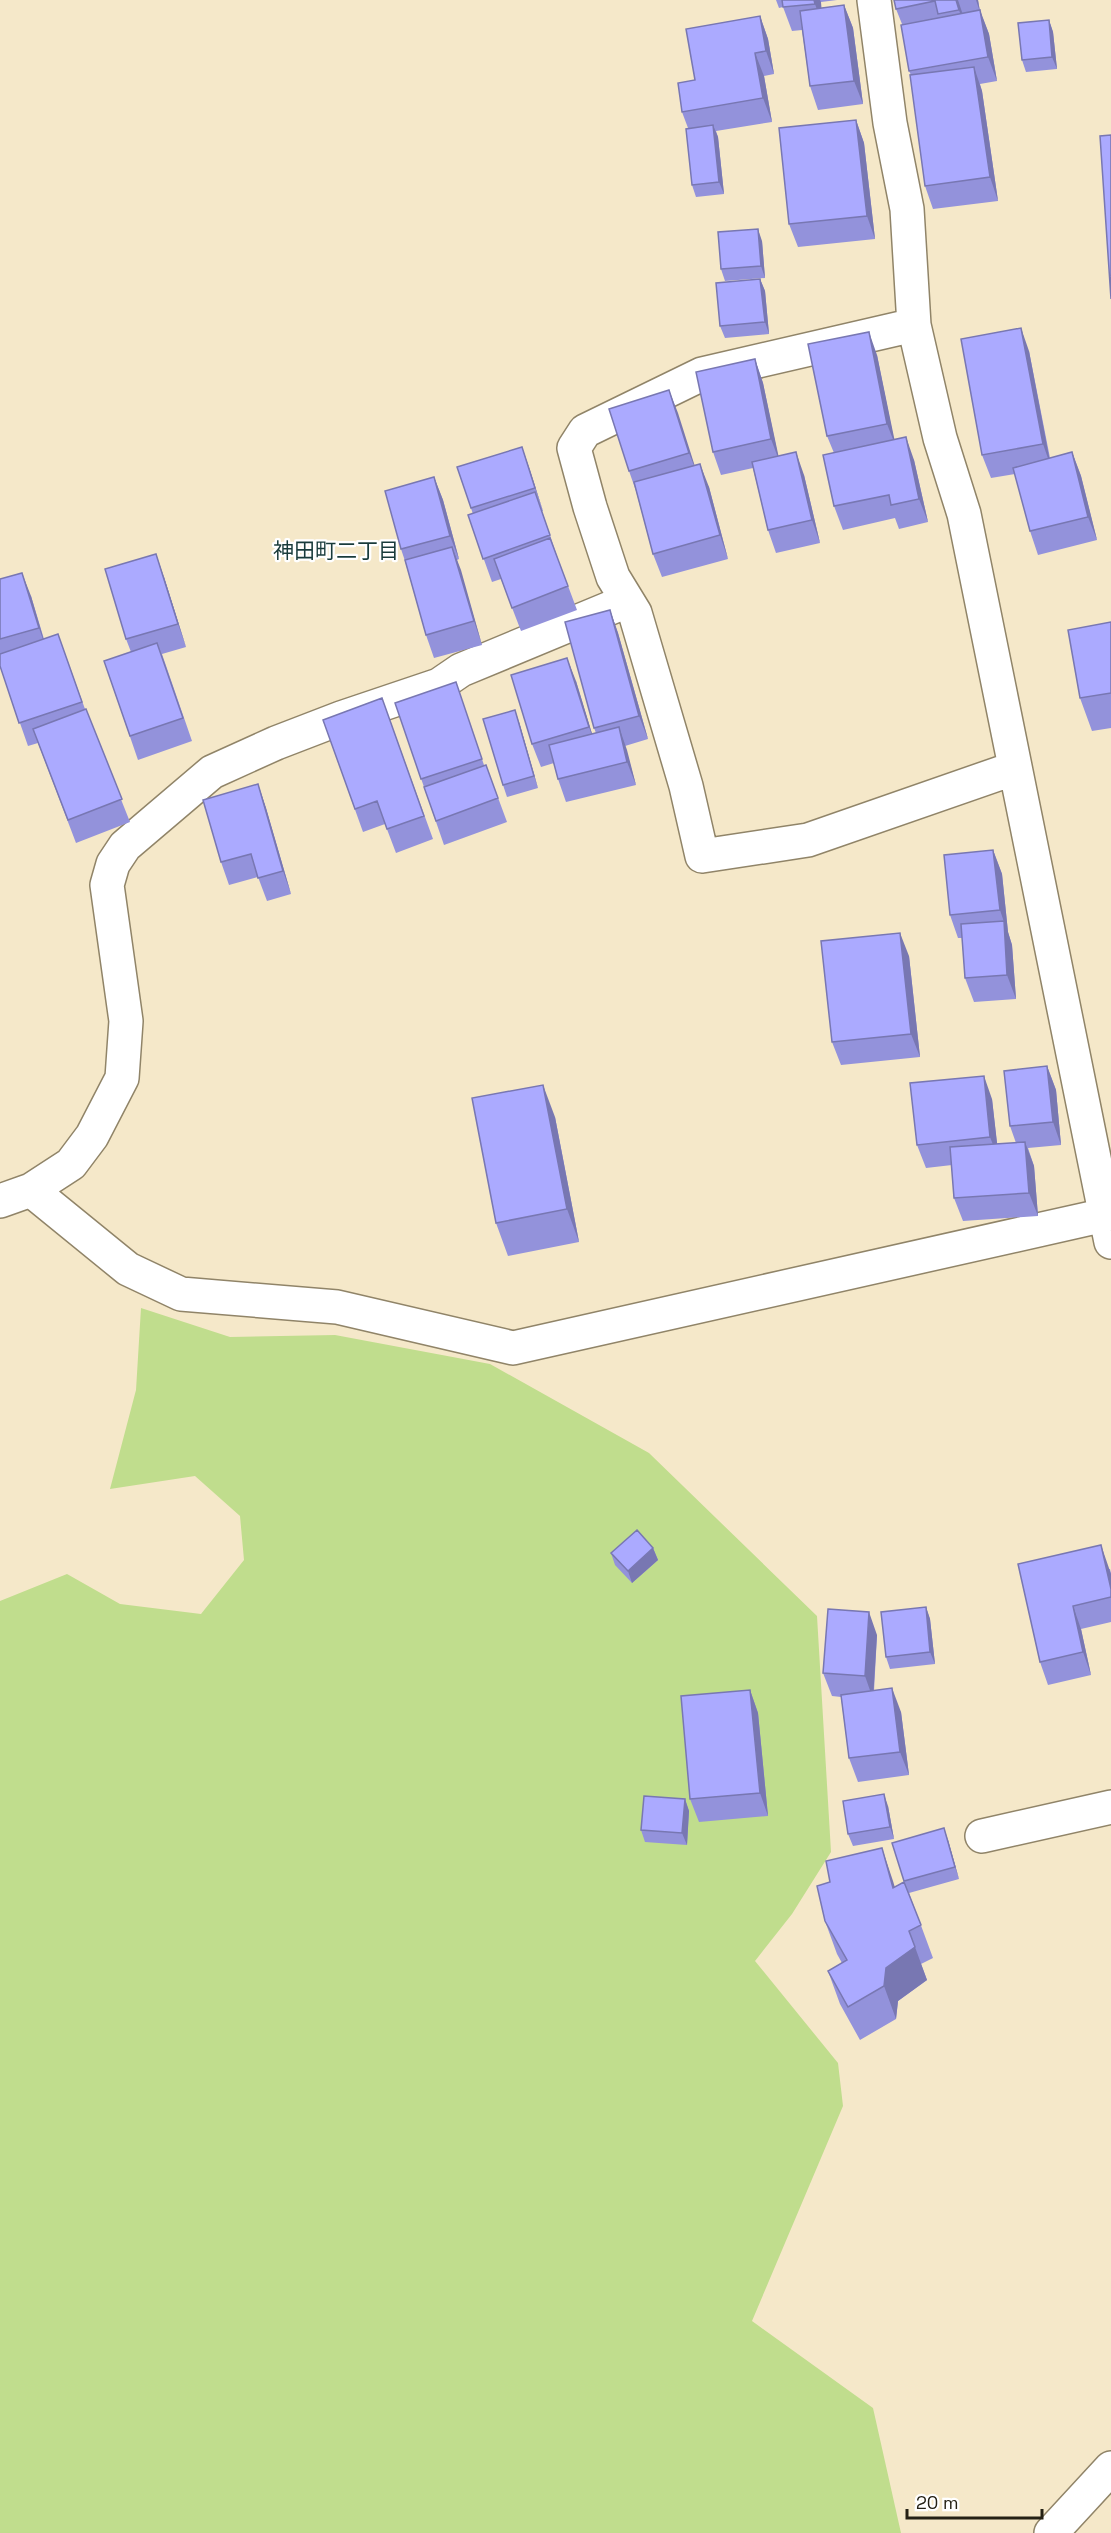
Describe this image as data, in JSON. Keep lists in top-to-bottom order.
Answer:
{
  "districts": ["神田町二丁目"],
  "scale_bar": "20 m"
}
